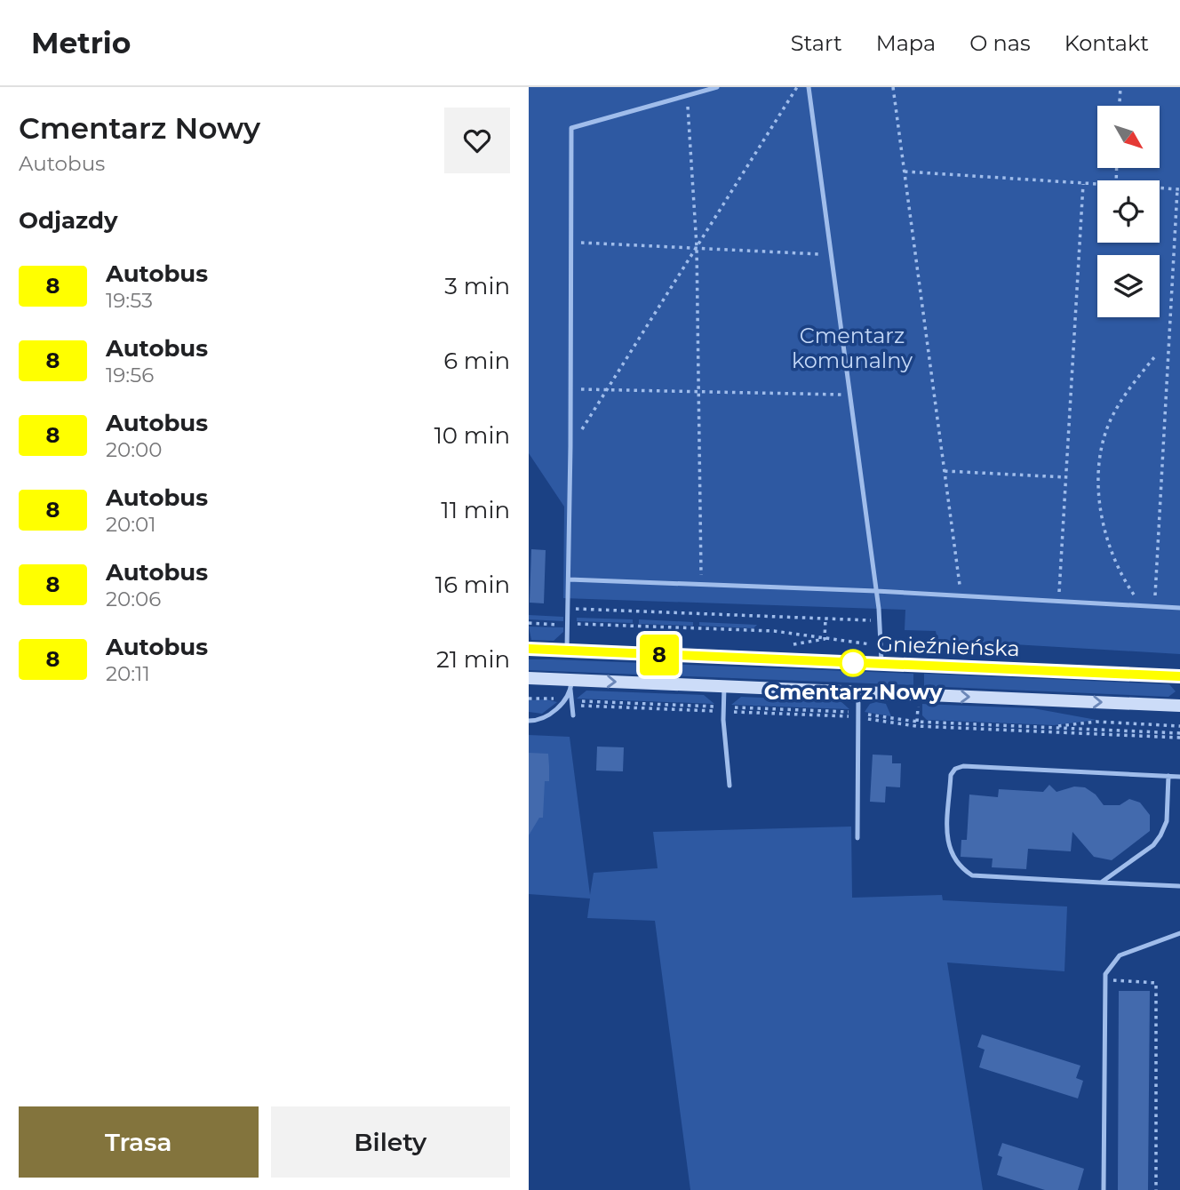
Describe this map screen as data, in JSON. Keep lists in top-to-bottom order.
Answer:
{
  "streets": {
    "main road": ["Gnieźnieńska"]
  },
  "parks": ["Cmentarz komunalny"],
  "places": ["Cmentarz Nowy"],
  "lines": ["bus line 8"],
  "north": "bottom right",
  "page": {
    "header": "Metrio",
    "nav": [
      "Start",
      "Mapa",
      "O nas",
      "Kontakt"
    ],
    "heading": [
      ["Cmentarz Nowy", "Autobus"],
      "Odjazdy"
    ],
    "on_map": "8",
    "list": [
      {
        "mark": "8",
        "name": "Autobus",
        "note": "19:53",
        "value": "3 min"
      },
      {
        "mark": "8",
        "name": "Autobus",
        "note": "19:56",
        "value": "6 min"
      },
      {
        "mark": "8",
        "name": "Autobus",
        "note": "20:00",
        "value": "10 min"
      },
      {
        "mark": "8",
        "name": "Autobus",
        "note": "20:01",
        "value": "11 min"
      },
      {
        "mark": "8",
        "name": "Autobus",
        "note": "20:06",
        "value": "16 min"
      },
      {
        "mark": "8",
        "name": "Autobus",
        "note": "20:11",
        "value": "21 min"
      }
    ],
    "buttons": ["Trasa", "Bilety"]
  }
}
